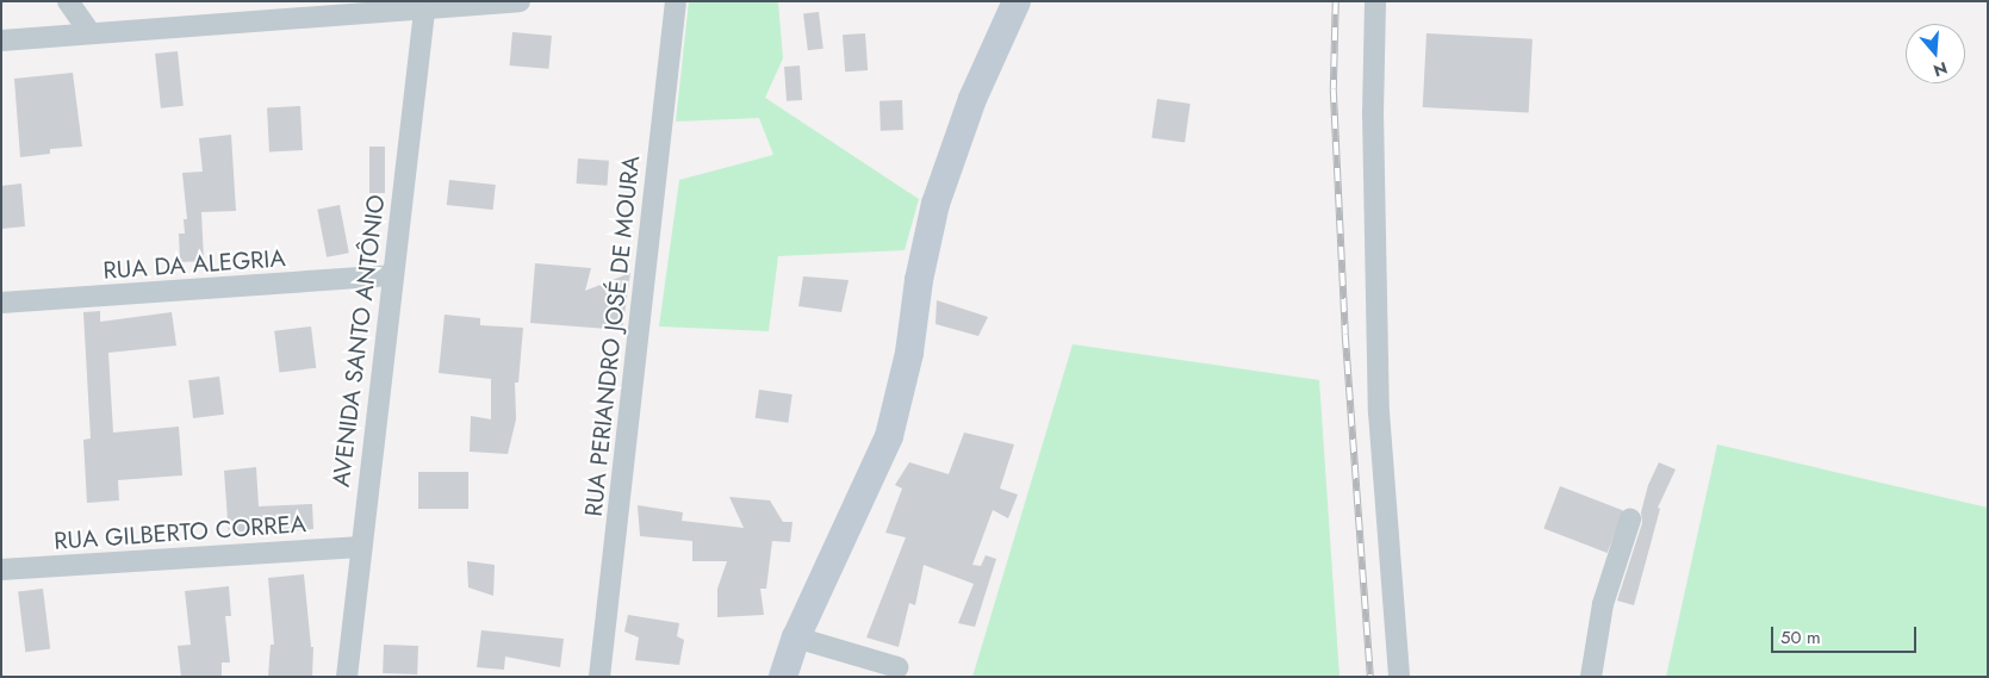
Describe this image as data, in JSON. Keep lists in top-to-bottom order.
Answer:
{
  "streets": {
    "street": [
      "RUA DA ALEGRIA",
      "RUA PERIANDRO JOSÉ DE MOURA",
      "AVENIDA SANTO ANTÔNIO",
      "RUA GILBERTO CORREA"
    ]
  },
  "crossings": [
    ["RUA DA ALEGRIA", "AVENIDA SANTO ANTÔNIO"],
    ["AVENIDA SANTO ANTÔNIO", "RUA GILBERTO CORREA"]
  ],
  "scale_bar": "50 m",
  "north": "bottom"
}
